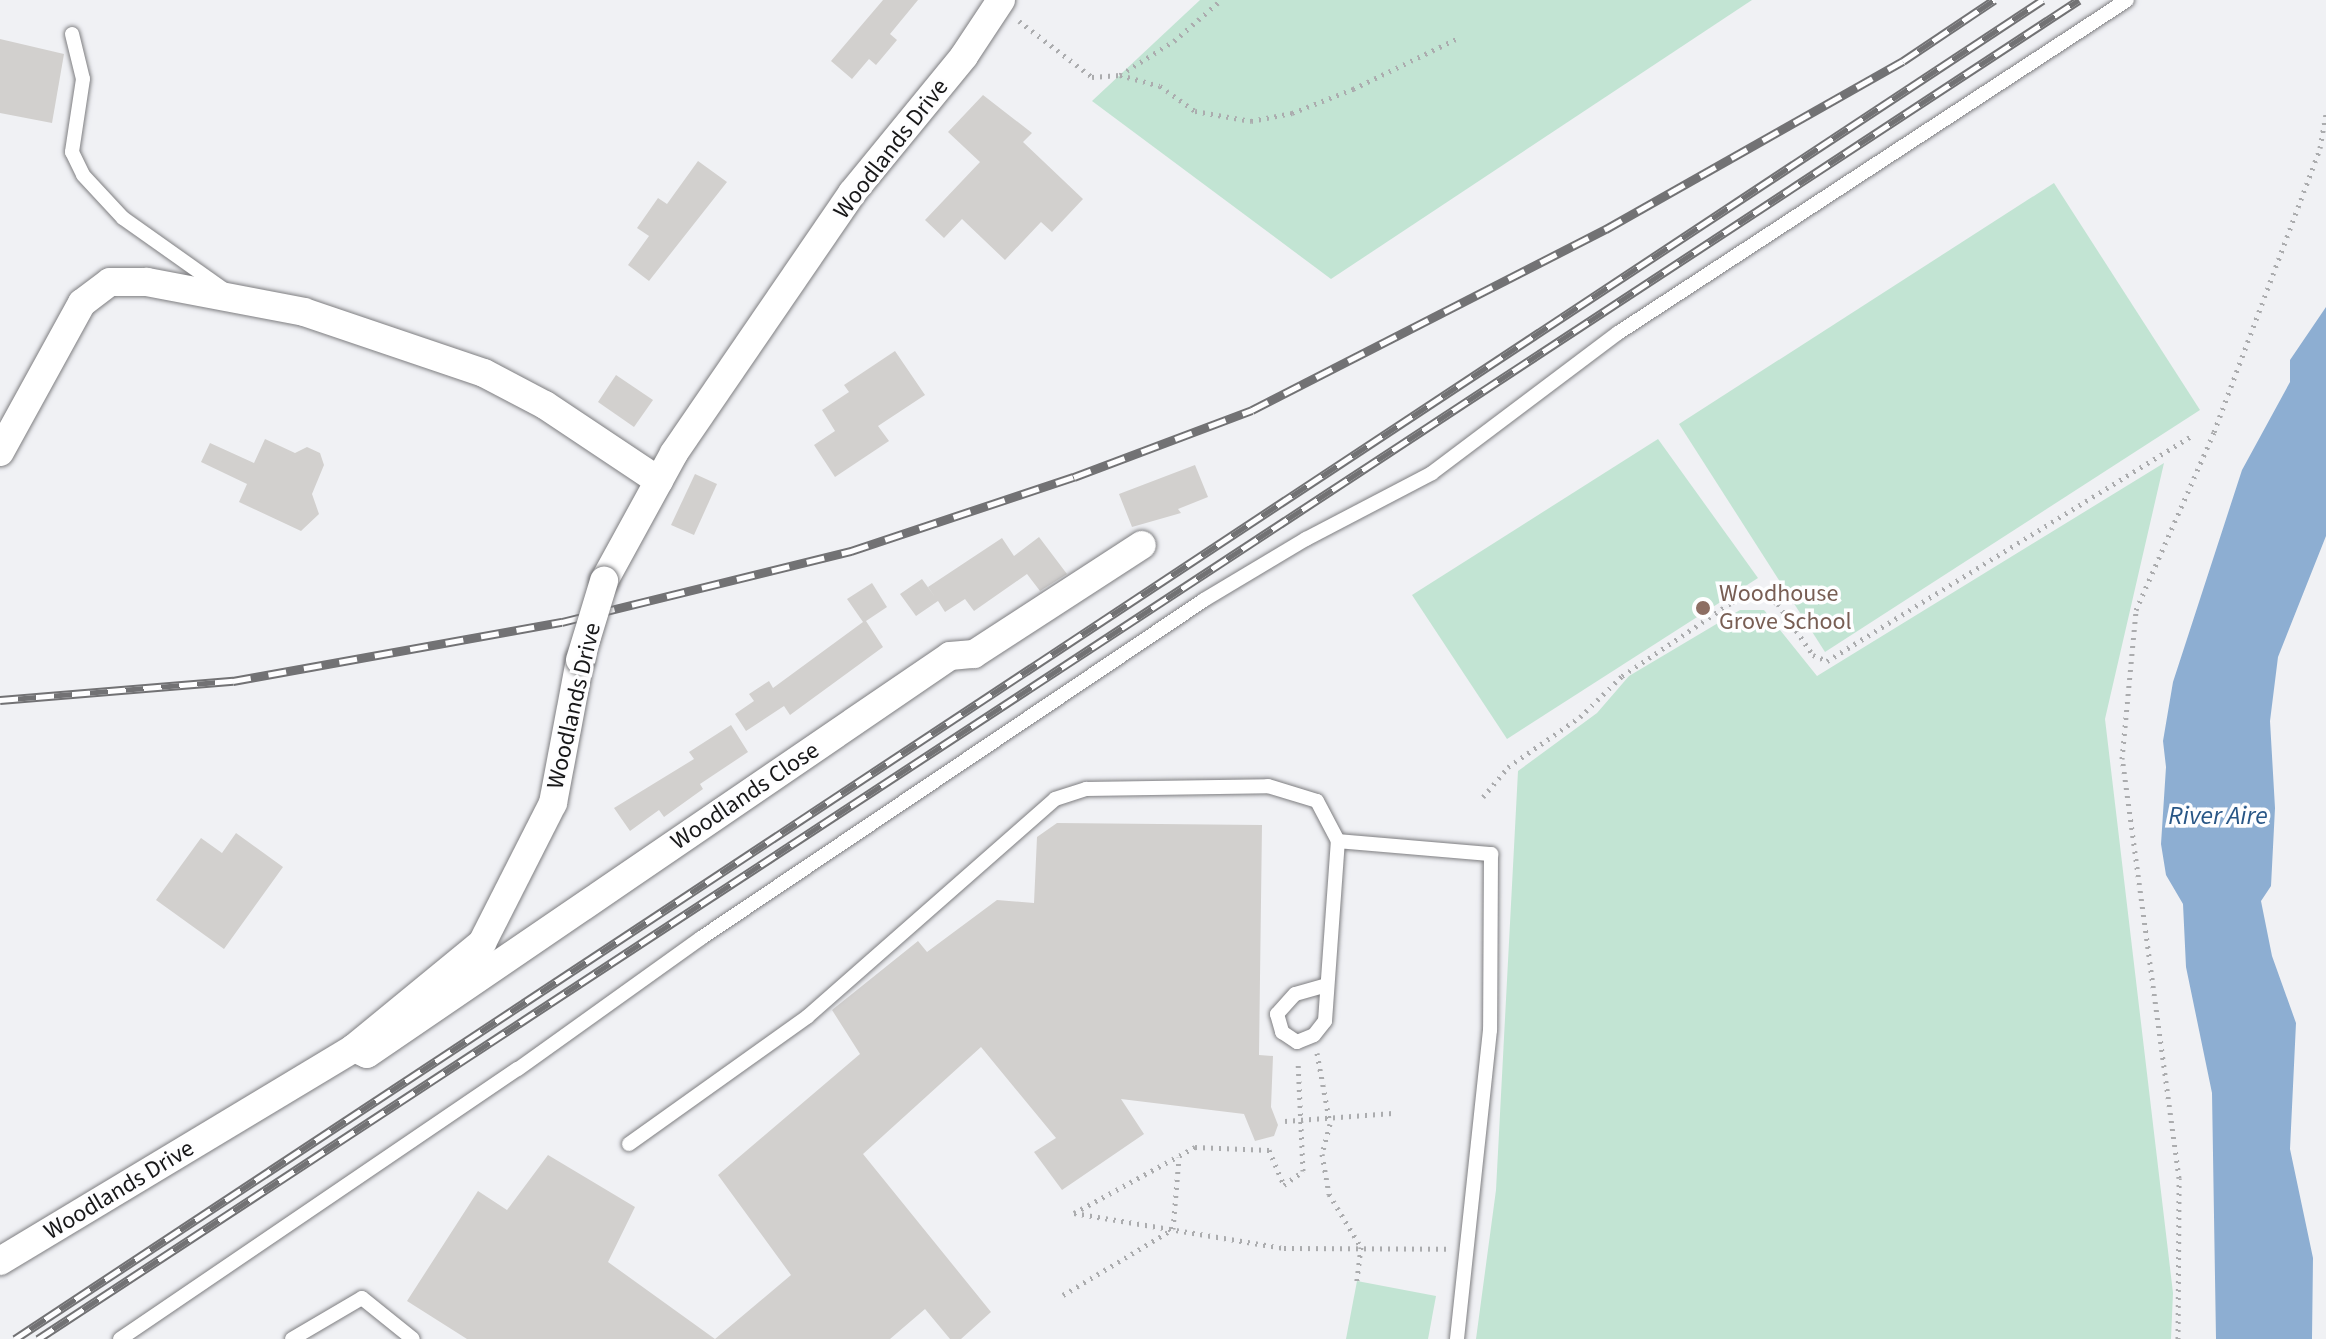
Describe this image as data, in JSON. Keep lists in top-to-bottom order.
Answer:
{
  "streets": {
    "street": ["Woodlands Drive", "Woodlands Close"]
  },
  "crossings": [
    ["Woodlands Drive", "Woodlands Close"]
  ],
  "water": ["River Aire"],
  "places": ["Woodhouse Grove School"]
}
